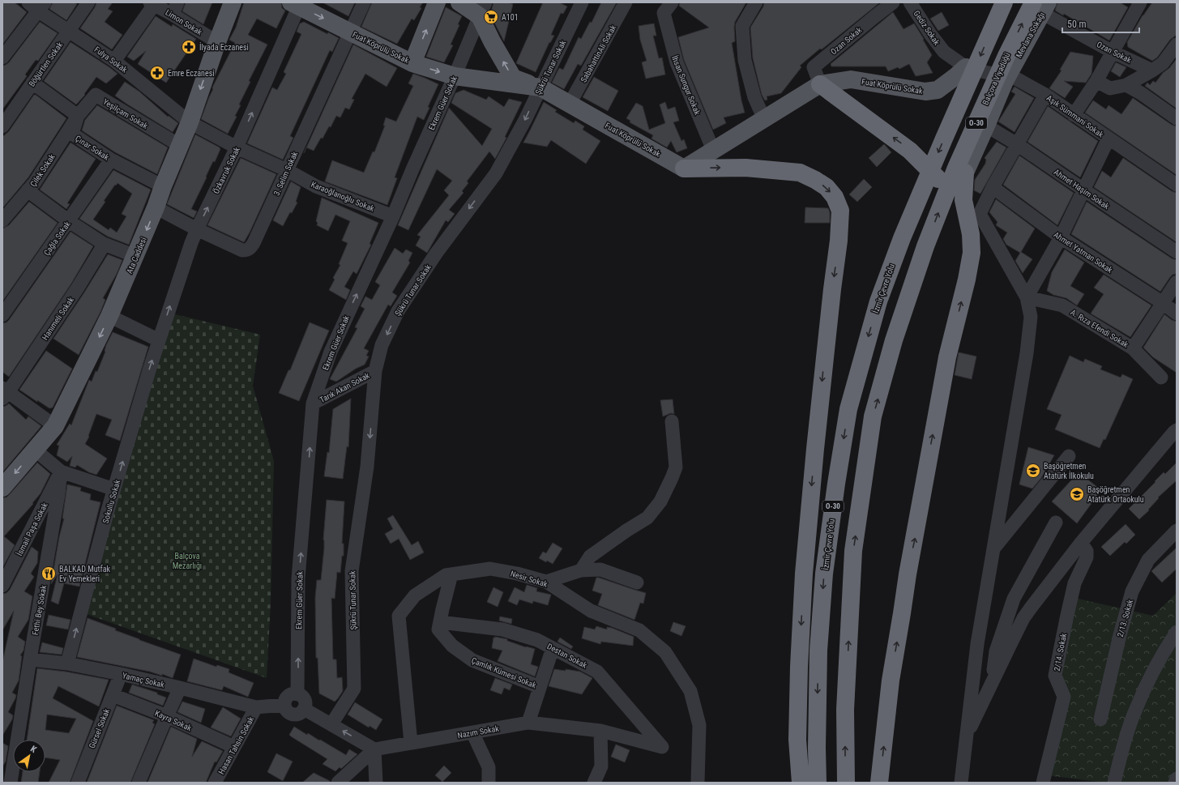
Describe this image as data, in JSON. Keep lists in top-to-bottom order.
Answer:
{
  "streets": {
    "highway": ["Balçova Viyadüğü", "O-30", "İzmir Çevre Yolu"],
    "main road": ["Mevlana Sokağı", "Fuat Köprülü Sokak", "Ata Caddesi"],
    "street": [
      "Limon Sokak",
      "Gediz Sokak",
      "Ozan Sokak",
      "SabahattinAli Sokak",
      "Fulya Sokak",
      "Böğürtlen Sokak",
      "Şükrü Tunar Sokak",
      "İhsan Sungur Sokak",
      "Ekrem Güer Sokak",
      "Yeşilçam Sokak",
      "Aşık Sümmani Sokak",
      "Çınar Sokak",
      "Çilek Sokak",
      "Özkavruk Sokak",
      "3. Selim Sokak",
      "Ahmet Haşim Sokak",
      "Karaoğlanoğlu Sokak",
      "Çağla Sokak",
      "Ahmet Yatman Sokak",
      "Hanımeli Sokak",
      "A. Rıza Efendi Sokak",
      "Tarık Akan Sokak",
      "Sokullu Sokak",
      "İsmail Paşa Sokak",
      "Nesir Sokak",
      "Fethi Bey Sokak",
      "2/13. Sokak",
      "2/14. Sokak",
      "Destan Sokak",
      "Çamlık Kümesi Sokak",
      "Yamaç Sokak",
      "Kayra Sokak",
      "Gürsel Sokak",
      "Nazım Sokak",
      "Hasan Tahsin Sokak"
    ]
  },
  "crossings": [
    ["Limon Sokak", "Ata Caddesi"],
    ["Gediz Sokak", "Fuat Köprülü Sokak"],
    ["Gediz Sokak", "Aşık Sümmani Sokak"],
    ["Mevlana Sokağı", "Ozan Sokak"],
    ["Mevlana Sokağı", "Balçova Viyadüğü"],
    ["Mevlana Sokağı", "Ahmet Haşim Sokak"],
    ["Ozan Sokak", "Fuat Köprülü Sokak"],
    ["Ozan Sokak", "Balçova Viyadüğü"],
    ["Fuat Köprülü Sokak", "SabahattinAli Sokak"],
    ["Fuat Köprülü Sokak", "Şükrü Tunar Sokak"],
    ["Fuat Köprülü Sokak", "İhsan Sungur Sokak"],
    ["Fuat Köprülü Sokak", "Ekrem Güer Sokak"],
    ["Fuat Köprülü Sokak", "Aşık Sümmani Sokak"],
    ["Fuat Köprülü Sokak", "Özkavruk Sokak"],
    ["Fuat Köprülü Sokak", "3. Selim Sokak"],
    ["Fulya Sokak", "Böğürtlen Sokak"],
    ["Fulya Sokak", "Karaoğlanoğlu Sokak"],
    ["Fulya Sokak", "Ata Caddesi"],
    ["Şükrü Tunar Sokak", "Tarık Akan Sokak"],
    ["Ekrem Güer Sokak", "Karaoğlanoğlu Sokak"],
    ["Ekrem Güer Sokak", "Tarık Akan Sokak"],
    ["Ekrem Güer Sokak", "Yamaç Sokak"],
    ["Yeşilçam Sokak", "Çınar Sokak"],
    ["Yeşilçam Sokak", "Çilek Sokak"],
    ["Yeşilçam Sokak", "Ata Caddesi"],
    ["Çınar Sokak", "Çilek Sokak"],
    ["Çınar Sokak", "Çağla Sokak"],
    ["Çınar Sokak", "Ata Caddesi"],
    ["Özkavruk Sokak", "3. Selim Sokak"],
    ["Özkavruk Sokak", "Karaoğlanoğlu Sokak"],
    ["Özkavruk Sokak", "Sokullu Sokak"],
    ["3. Selim Sokak", "Karaoğlanoğlu Sokak"],
    ["3. Selim Sokak", "Ata Caddesi"],
    ["Karaoğlanoğlu Sokak", "Ata Caddesi"],
    ["Sokullu Sokak", "Yamaç Sokak"],
    ["İsmail Paşa Sokak", "Fethi Bey Sokak"],
    ["Nesir Sokak", "Çamlık Kümesi Sokak"],
    ["Nesir Sokak", "Nazım Sokak"],
    ["Fethi Bey Sokak", "Yamaç Sokak"],
    ["Destan Sokak", "Çamlık Kümesi Sokak"],
    ["Destan Sokak", "Nazım Sokak"],
    ["Yamaç Sokak", "Gürsel Sokak"],
    ["Yamaç Sokak", "Hasan Tahsin Sokak"],
    ["Kayra Sokak", "Gürsel Sokak"],
    ["Kayra Sokak", "Hasan Tahsin Sokak"]
  ],
  "one_way": [
    "Şükrü Tunar Sokak",
    "Ekrem Güer Sokak",
    "Özkavruk Sokak",
    "Ata Caddesi",
    "Sokullu Sokak"
  ],
  "parks": ["Balçova Mezarlığı"],
  "places": {
    "supermarket": ["A101"],
    "pharmacy": ["İlyada Eczanesi", "Emre Eczanesi"],
    "school or university": ["Başöğretmen Atatürk İlkokulu", "Başöğretmen Atatürk Ortaokulu"],
    "restaurant": ["BALKAD Mutfak Ev Yemekleri"]
  },
  "scale_bar": "50 m",
  "north": "top right"
}
